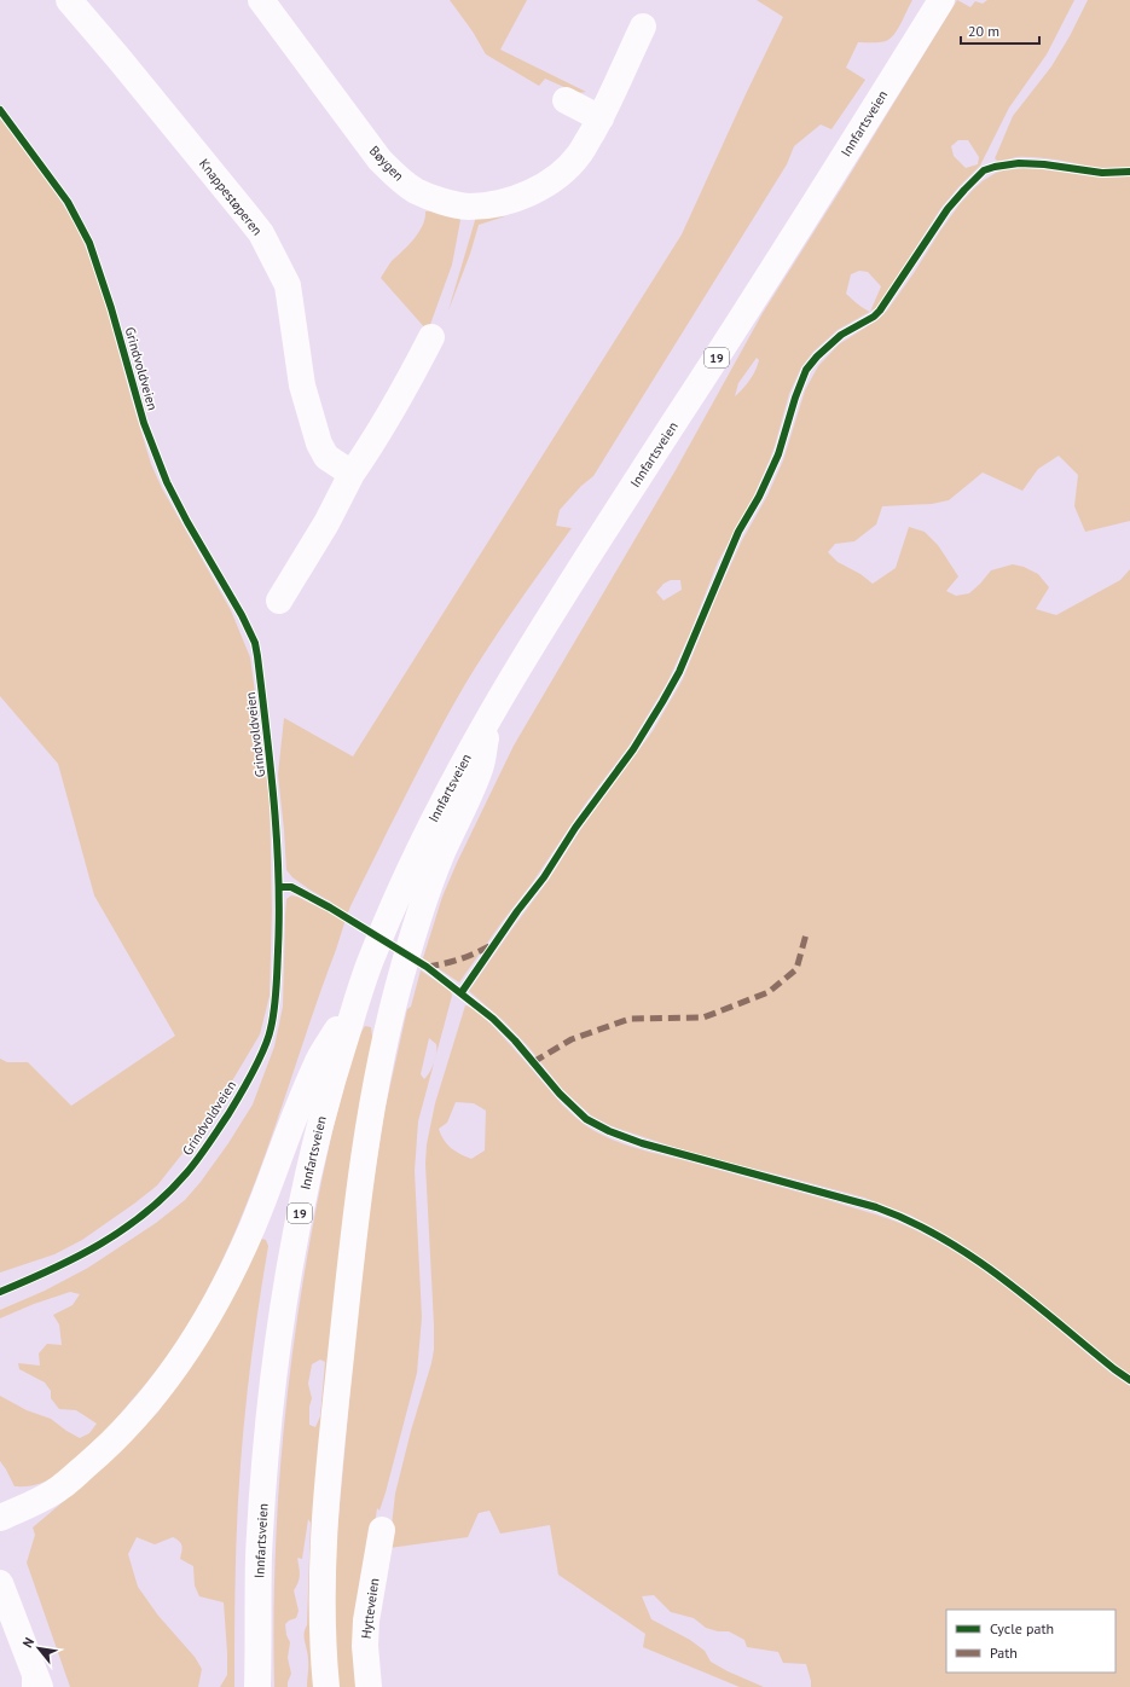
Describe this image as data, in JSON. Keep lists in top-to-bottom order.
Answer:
{
  "streets": {
    "main road": [
      "Innfartsveien",
      "Bøygen",
      "Knappestøperen",
      "19",
      "Hytteveien"
    ],
    "cycle path": ["Grindvoldveien"]
  },
  "legend": ["Cycle path", "Path"],
  "scale_bar": "20 m",
  "north": "top left"
}
